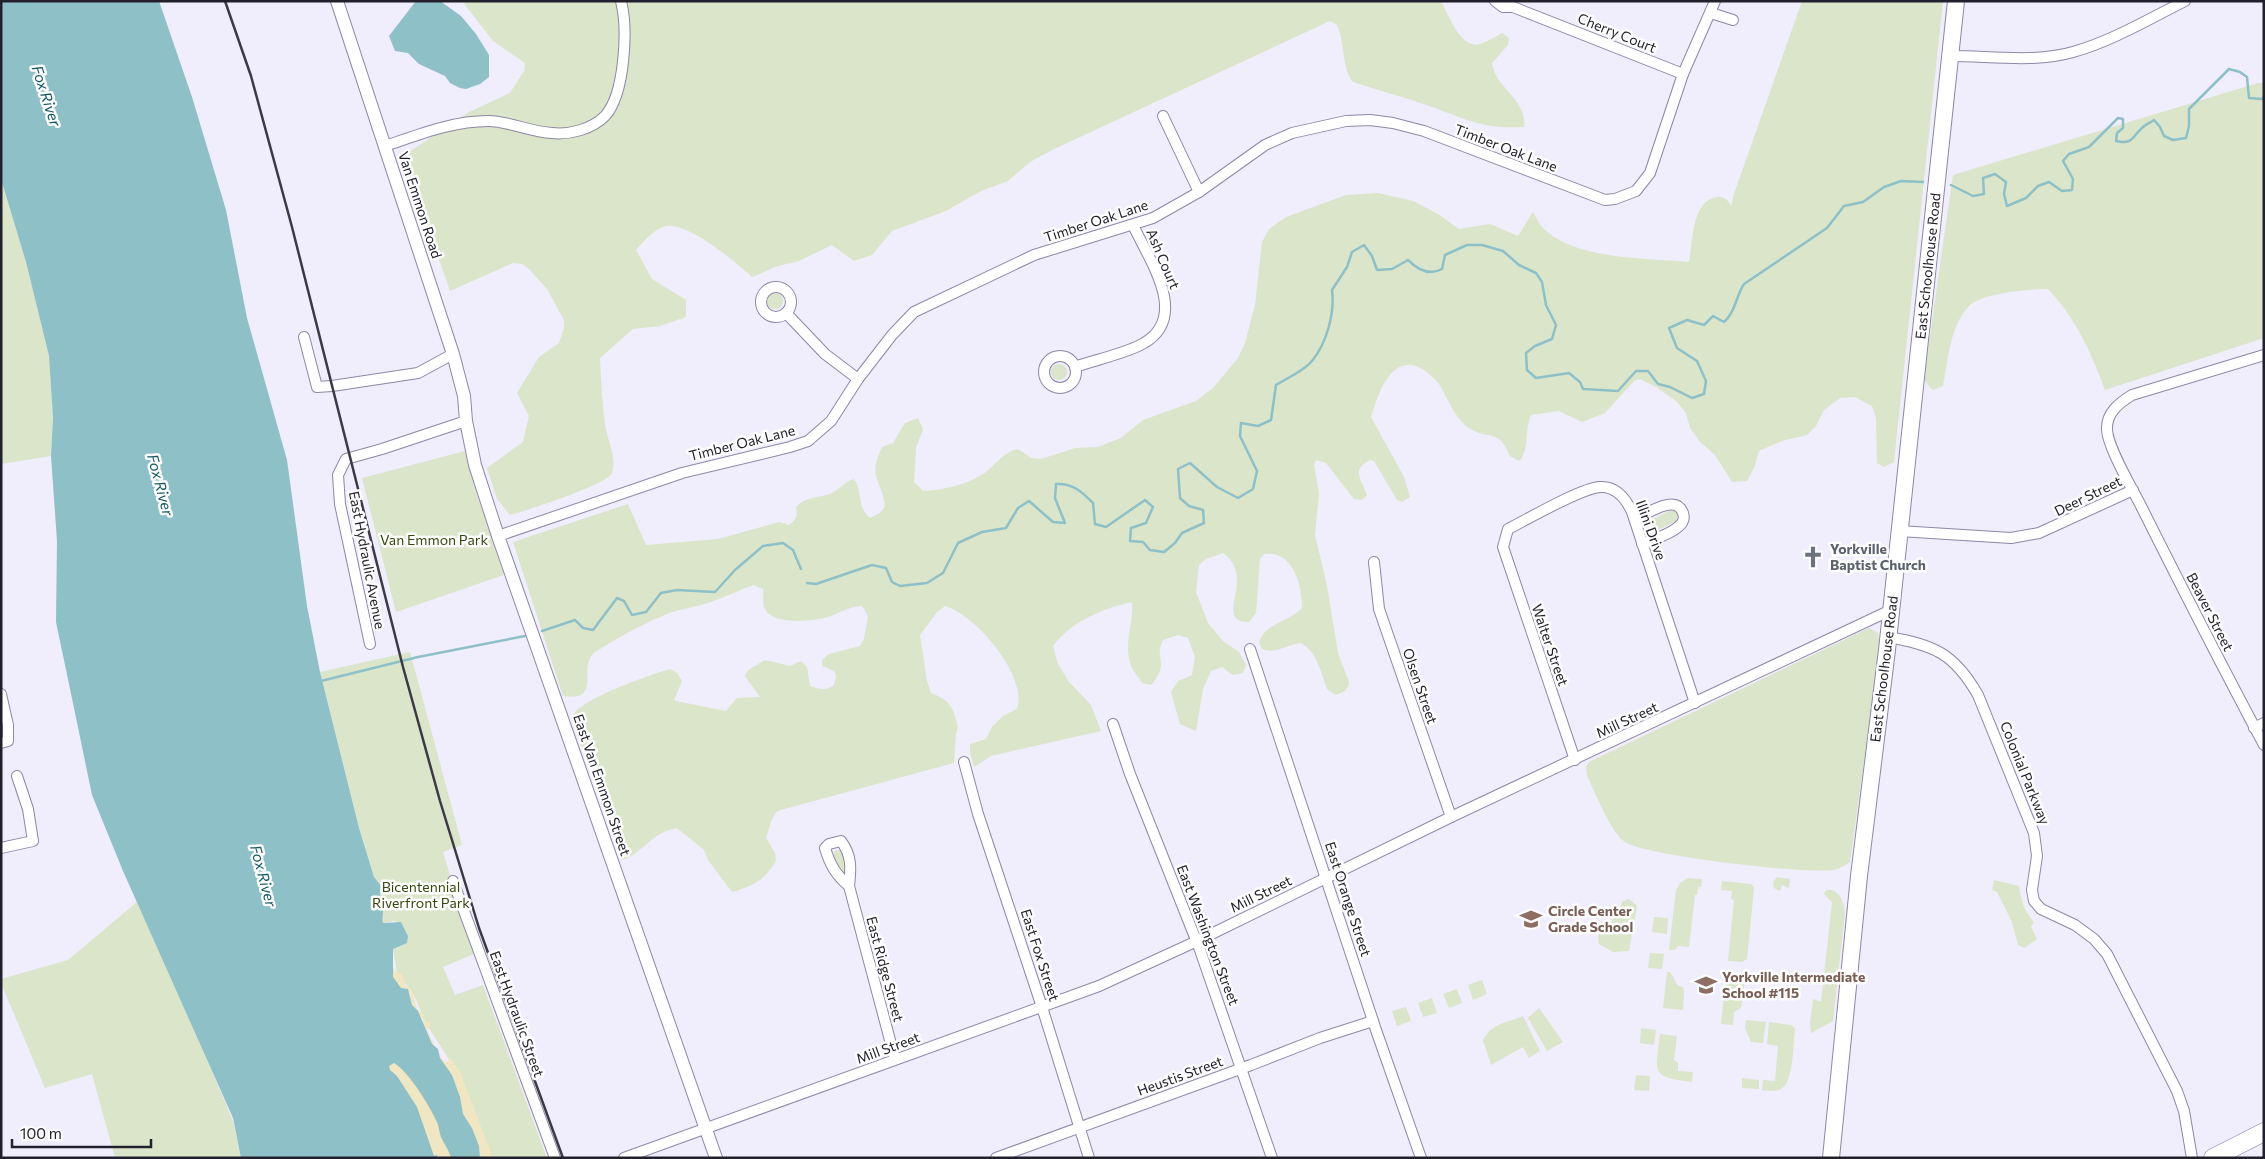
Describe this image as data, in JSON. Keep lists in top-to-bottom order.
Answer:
{
  "streets": {
    "main road": ["East Schoolhouse Road"],
    "street": [
      "Cherry Court",
      "Timber Oak Lane",
      "Van Emmon Road",
      "Ash Court",
      "Deer Street",
      "Illini Drive",
      "East Hydraulic Avenue",
      "Beaver Street",
      "Walter Street",
      "Olsen Street",
      "Mill Street",
      "Colonial Parkway",
      "East Van Emmon Street",
      "East Orange Street",
      "East Washington Street",
      "East Fox Street",
      "East Ridge Street",
      "East Hydraulic Street",
      "Heustis Street"
    ]
  },
  "crossings": [
    ["Cherry Court", "Timber Oak Lane"],
    ["Timber Oak Lane", "Ash Court"],
    ["Timber Oak Lane", "East Van Emmon Street"],
    ["Van Emmon Road", "East Hydraulic Avenue"],
    ["Van Emmon Road", "East Van Emmon Street"],
    ["East Schoolhouse Road", "Deer Street"],
    ["East Schoolhouse Road", "Mill Street"],
    ["East Schoolhouse Road", "Colonial Parkway"],
    ["Deer Street", "Beaver Street"],
    ["Illini Drive", "Walter Street"],
    ["Illini Drive", "Mill Street"],
    ["East Hydraulic Avenue", "East Van Emmon Street"],
    ["Walter Street", "Mill Street"],
    ["Olsen Street", "Mill Street"],
    ["Mill Street", "East Van Emmon Street"],
    ["Mill Street", "East Orange Street"],
    ["Mill Street", "East Washington Street"],
    ["Mill Street", "East Fox Street"],
    ["Mill Street", "East Ridge Street"],
    ["East Orange Street", "Heustis Street"],
    ["East Washington Street", "Heustis Street"],
    ["East Fox Street", "Heustis Street"]
  ],
  "water": ["Fox River"],
  "parks": ["Van Emmon Park", "Bicentennial Riverfront Park"],
  "places": {
    "church": ["Yorkville Baptist Church"],
    "school or university": ["Circle Center Grade School", "Yorkville Intermediate School #115"]
  },
  "scale_bar": "100 m"
}
